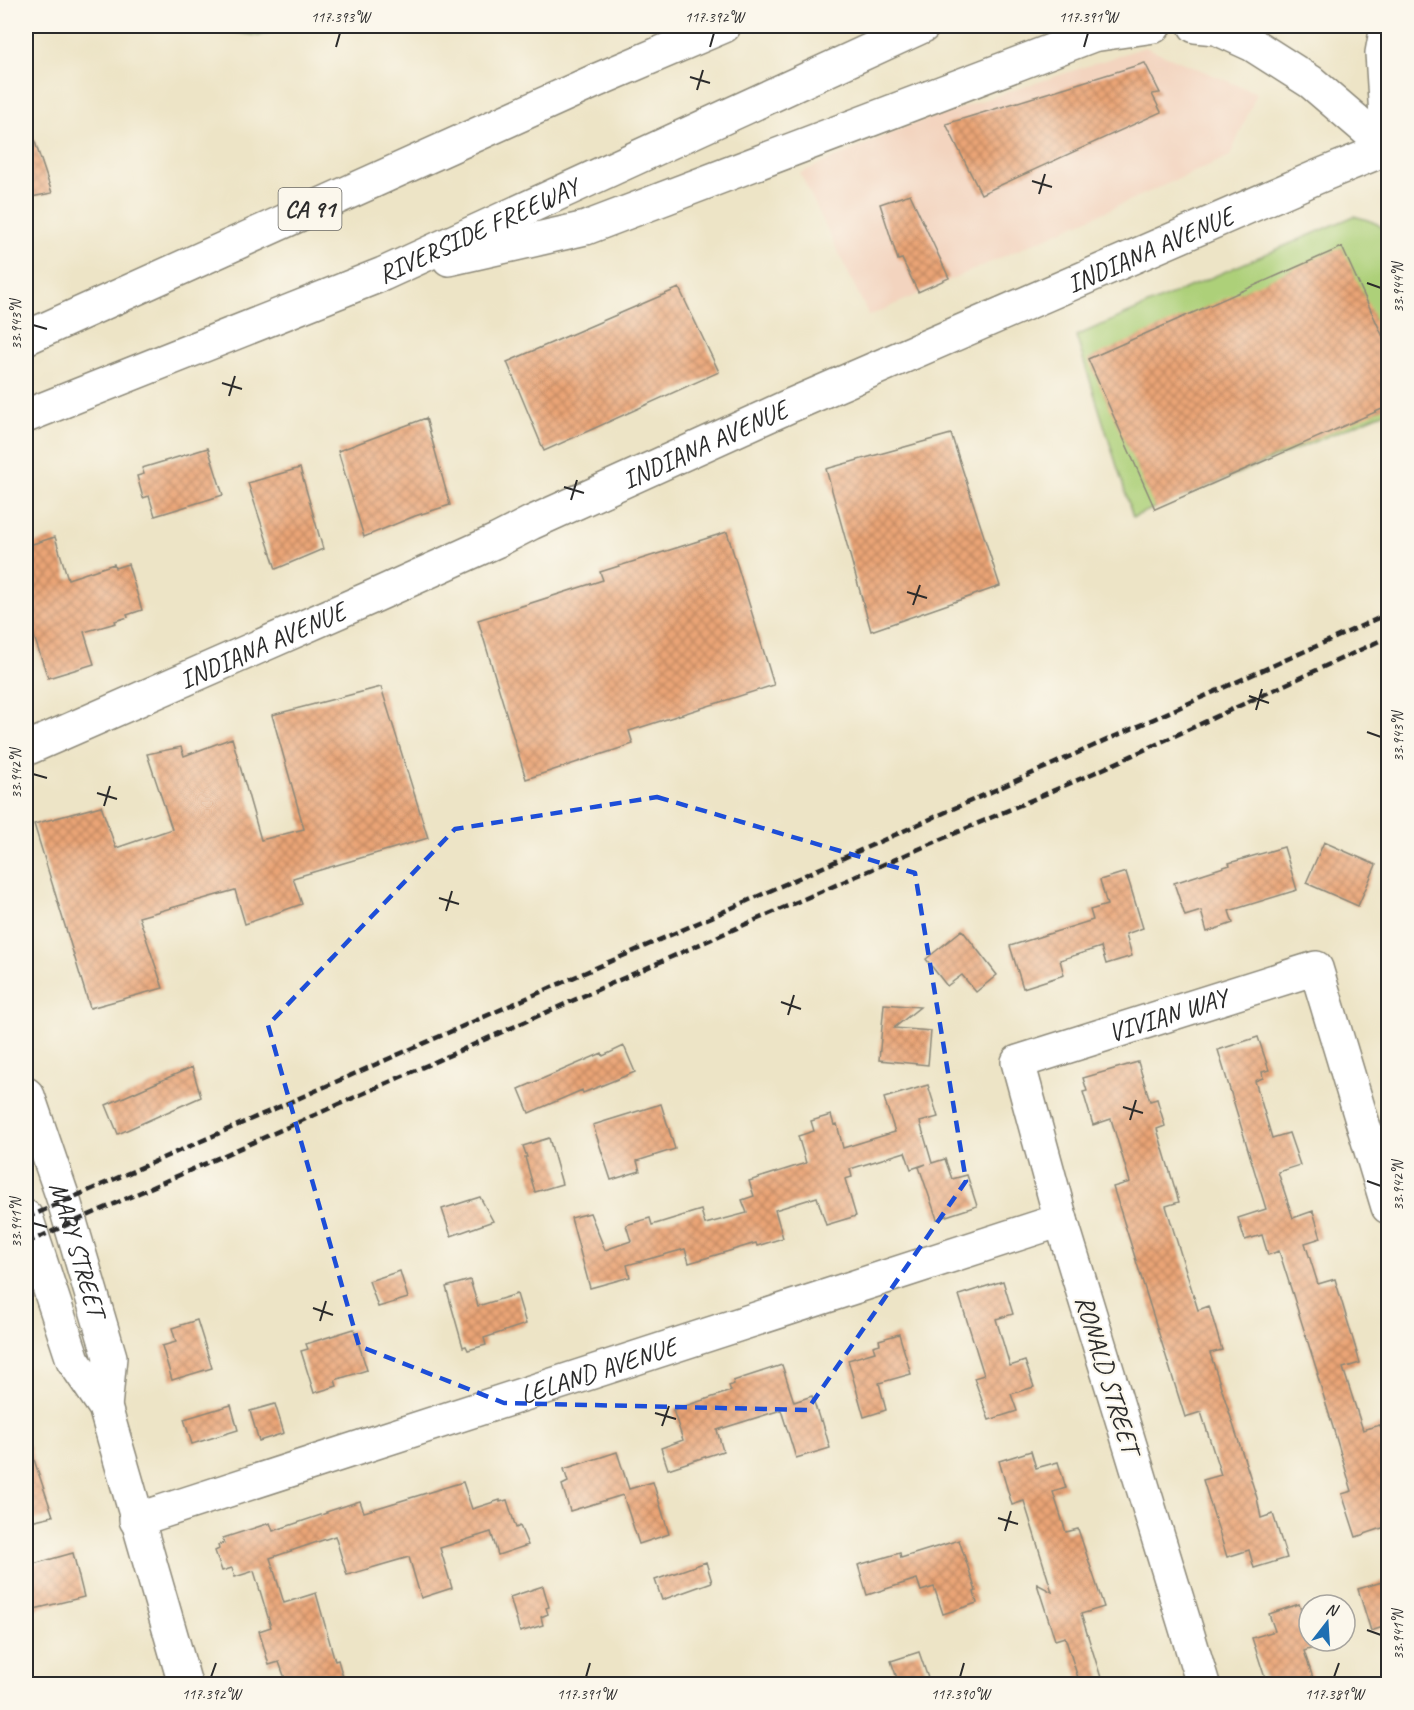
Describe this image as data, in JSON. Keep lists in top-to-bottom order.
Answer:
{
  "streets": {
    "main road": [
      "CA 91",
      "RIVERSIDE FREEWAY",
      "INDIANA AVENUE",
      "VIVIAN WAY",
      "MARY STREET",
      "LELAND AVENUE",
      "RONALD STREET"
    ]
  },
  "crossings": [
    ["VIVIAN WAY", "RONALD STREET"],
    ["MARY STREET", "LELAND AVENUE"],
    ["LELAND AVENUE", "RONALD STREET"]
  ],
  "north": "top",
  "coordinates": [
    "117.393°W",
    "117.392°W",
    "117.391°W",
    "33.944°N",
    "33.943°N",
    "33.942°N",
    "33.941°N",
    "117.390°W",
    "117.389°W"
  ]
}
